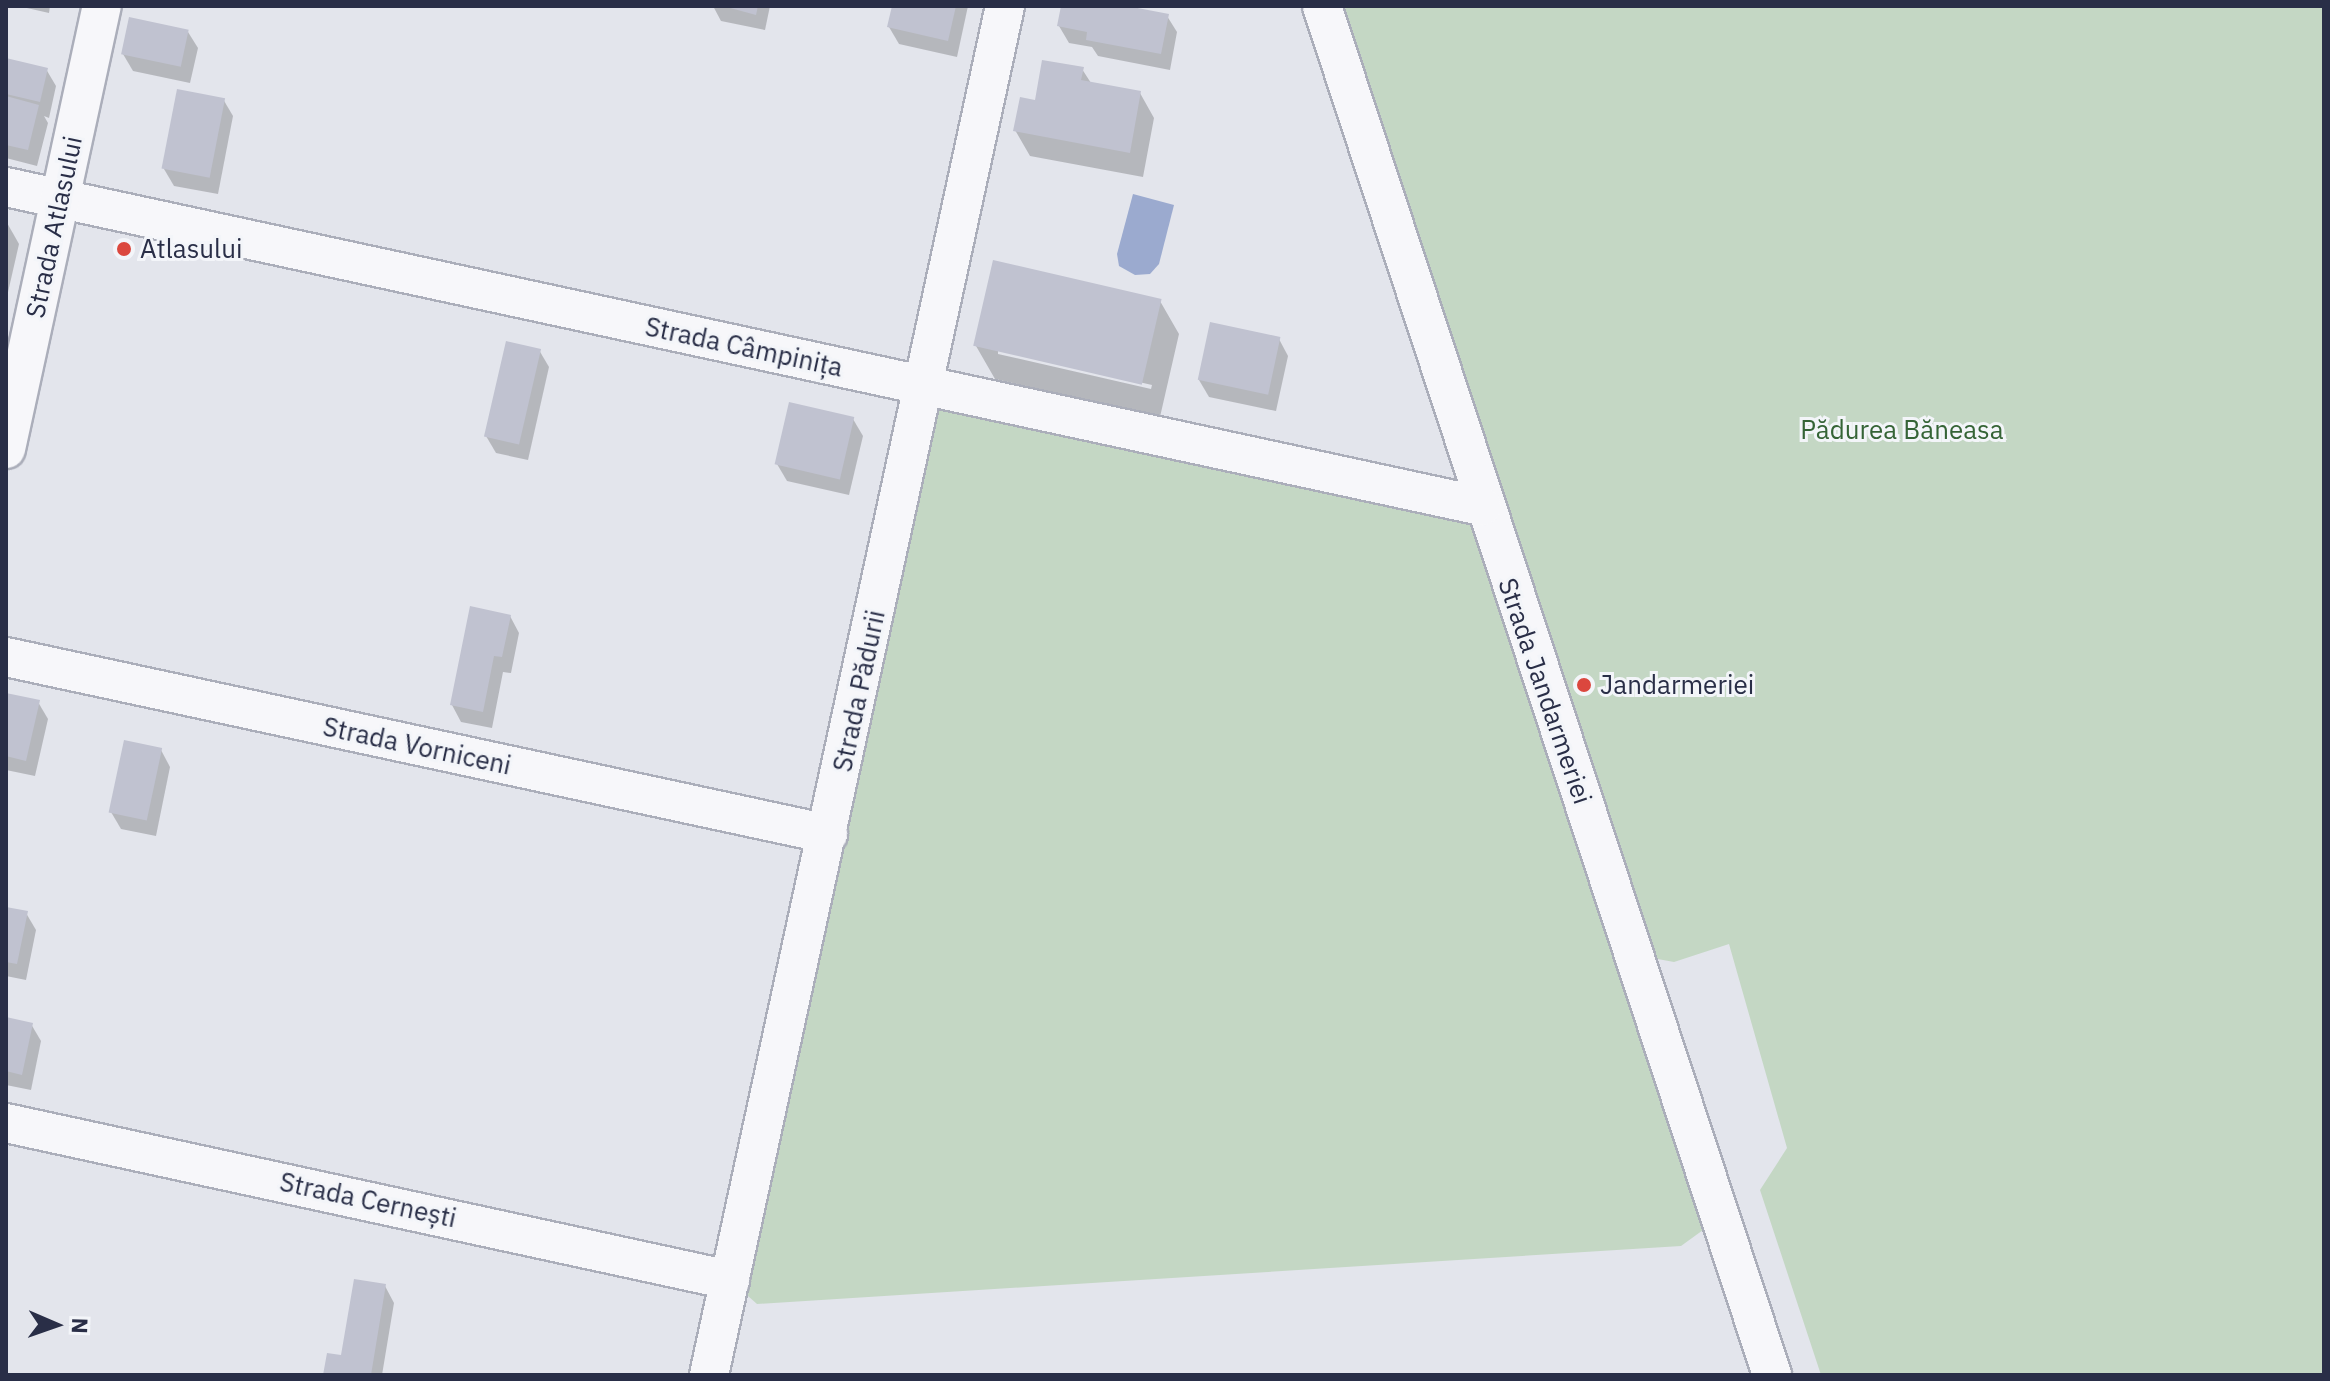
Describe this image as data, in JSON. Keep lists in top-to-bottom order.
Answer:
{
  "streets": {
    "street": [
      "Strada Atlasului",
      "Strada Câmpinița",
      "Strada Pădurii",
      "Strada Jandarmeriei",
      "Strada Vorniceni",
      "Strada Cernești"
    ]
  },
  "crossings": [
    ["Strada Atlasului", "Strada Câmpinița"],
    ["Strada Câmpinița", "Strada Pădurii"],
    ["Strada Câmpinița", "Strada Jandarmeriei"],
    ["Strada Pădurii", "Strada Vorniceni"],
    ["Strada Pădurii", "Strada Cernești"]
  ],
  "parks": ["Pădurea Băneasa"],
  "places": ["Atlasului", "Jandarmeriei"],
  "north": "right"
}
